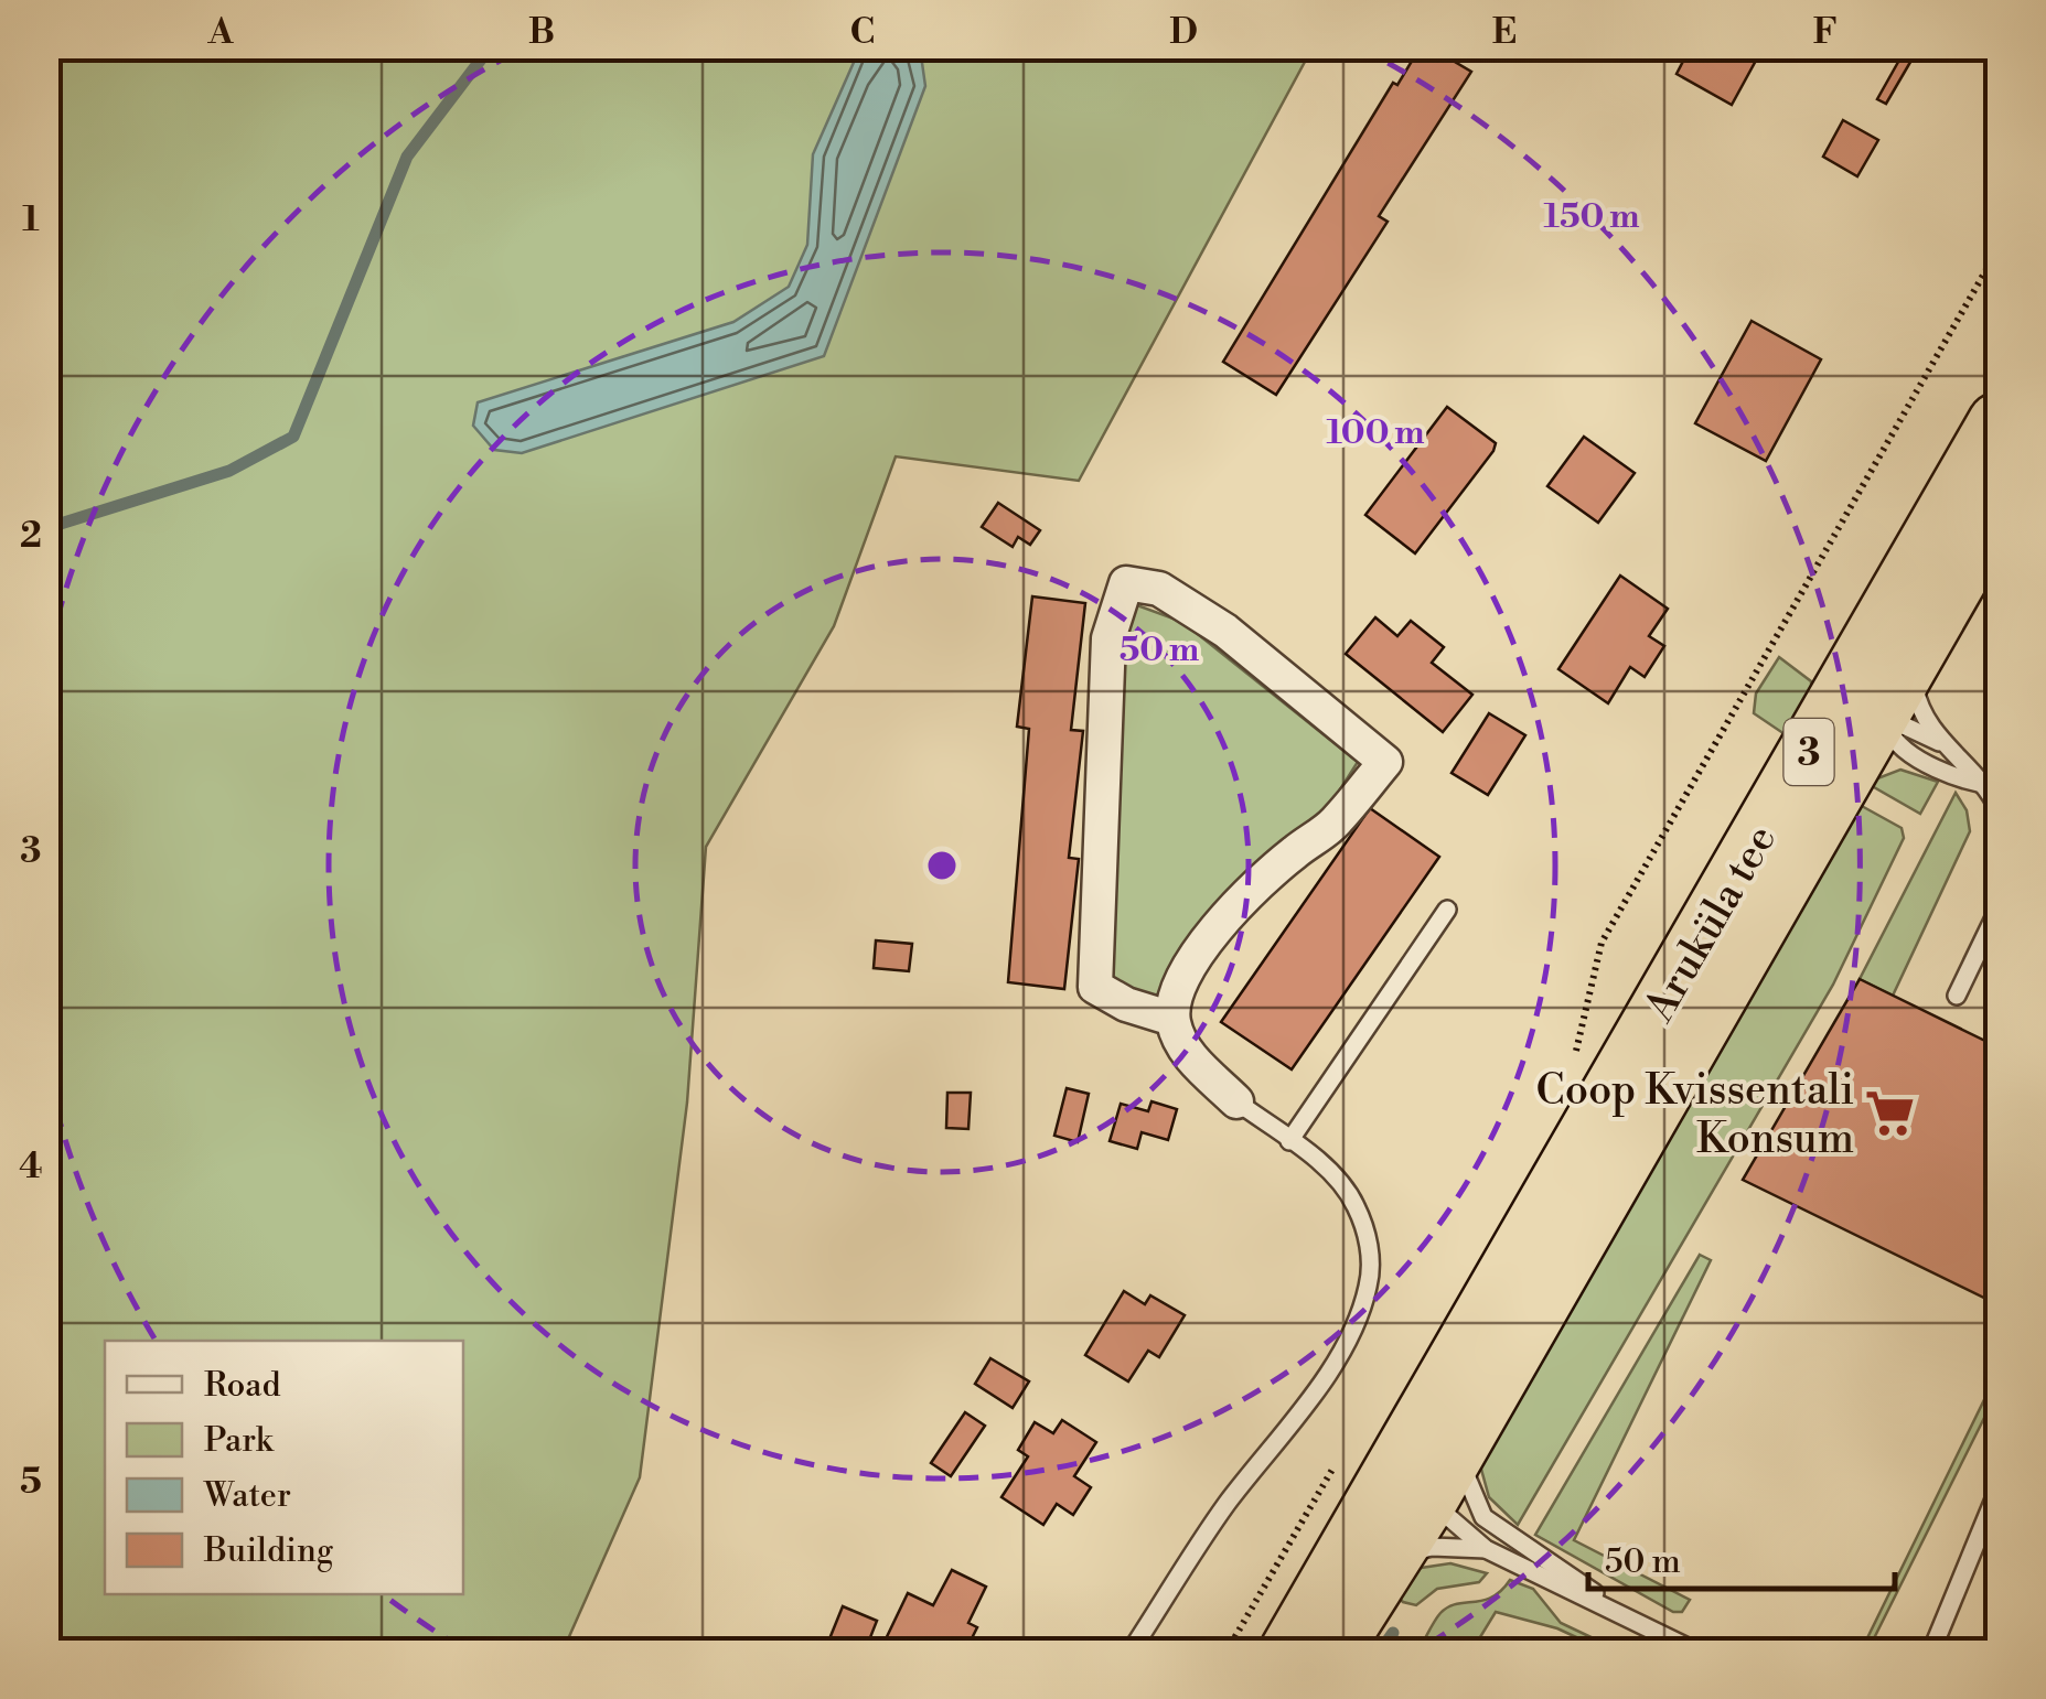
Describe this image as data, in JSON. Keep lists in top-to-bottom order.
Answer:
{
  "streets": {
    "highway": ["3", "Aruküla tee"]
  },
  "places": {
    "supermarket": ["Coop Kvissentali Konsum"]
  },
  "legend": [
    "Road",
    "Park",
    "Water",
    "Building"
  ],
  "scale_bar": "50 m",
  "grid": {
    "columns": [
      "A",
      "B",
      "C",
      "D",
      "E",
      "F"
    ],
    "rows": [
      "1",
      "2",
      "3",
      "4",
      "5"
    ]
  },
  "rings": ["150 m", "100 m", "50 m"]
}
